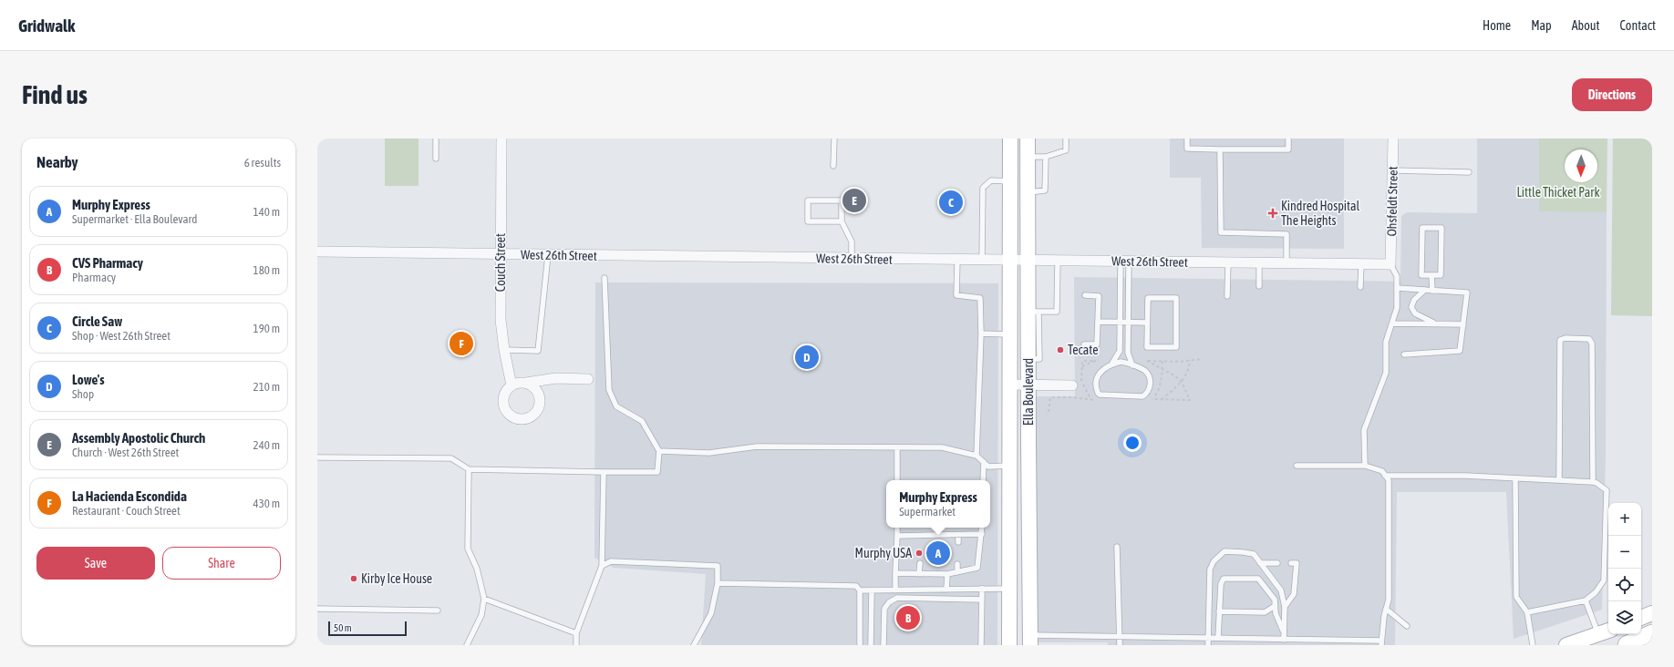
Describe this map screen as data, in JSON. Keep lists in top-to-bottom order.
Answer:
{
  "streets": {
    "main road": ["Ella Boulevard"],
    "street": ["Ohsfeldt Street", "West 26th Street", "Couch Street"]
  },
  "crossings": [
    ["Ohsfeldt Street", "West 26th Street"],
    ["West 26th Street", "Couch Street"],
    ["West 26th Street", "Ella Boulevard"]
  ],
  "parks": ["Little Thicket Park"],
  "places": {
    "health": ["Kindred Hospital The Heights"],
    "other": ["Tecate", "Murphy USA", "Kirby Ice House"]
  },
  "scale_bar": "50 m",
  "north": "bottom",
  "page": {
    "header": "Gridwalk",
    "nav": [
      "Home",
      "Map",
      "About",
      "Contact"
    ],
    "buttons": [
      "Directions",
      ["Save", "Share"]
    ],
    "title": "Find us",
    "heading": ["Nearby", "6 results"],
    "list": [
      {
        "mark": "A",
        "name": "Murphy Express",
        "note": "Supermarket · Ella Boulevard",
        "value": "140 m"
      },
      {
        "mark": "B",
        "name": "CVS Pharmacy",
        "note": "Pharmacy",
        "value": "180 m"
      },
      {
        "mark": "C",
        "name": "Circle Saw",
        "note": "Shop · West 26th Street",
        "value": "190 m"
      },
      {
        "mark": "D",
        "name": "Lowe's",
        "note": "Shop",
        "value": "210 m"
      },
      {
        "mark": "E",
        "name": "Assembly Apostolic Church",
        "note": "Church · West 26th Street",
        "value": "240 m"
      },
      {
        "mark": "F",
        "name": "La Hacienda Escondida",
        "note": "Restaurant · Couch Street",
        "value": "430 m"
      }
    ],
    "pins": [
      "E",
      "C",
      "F",
      "D",
      "A",
      "B"
    ],
    "popup": ["Murphy Express", "Supermarket"],
    "map_buttons": ["+", "−"],
    "scale": "50 m"
  }
}
